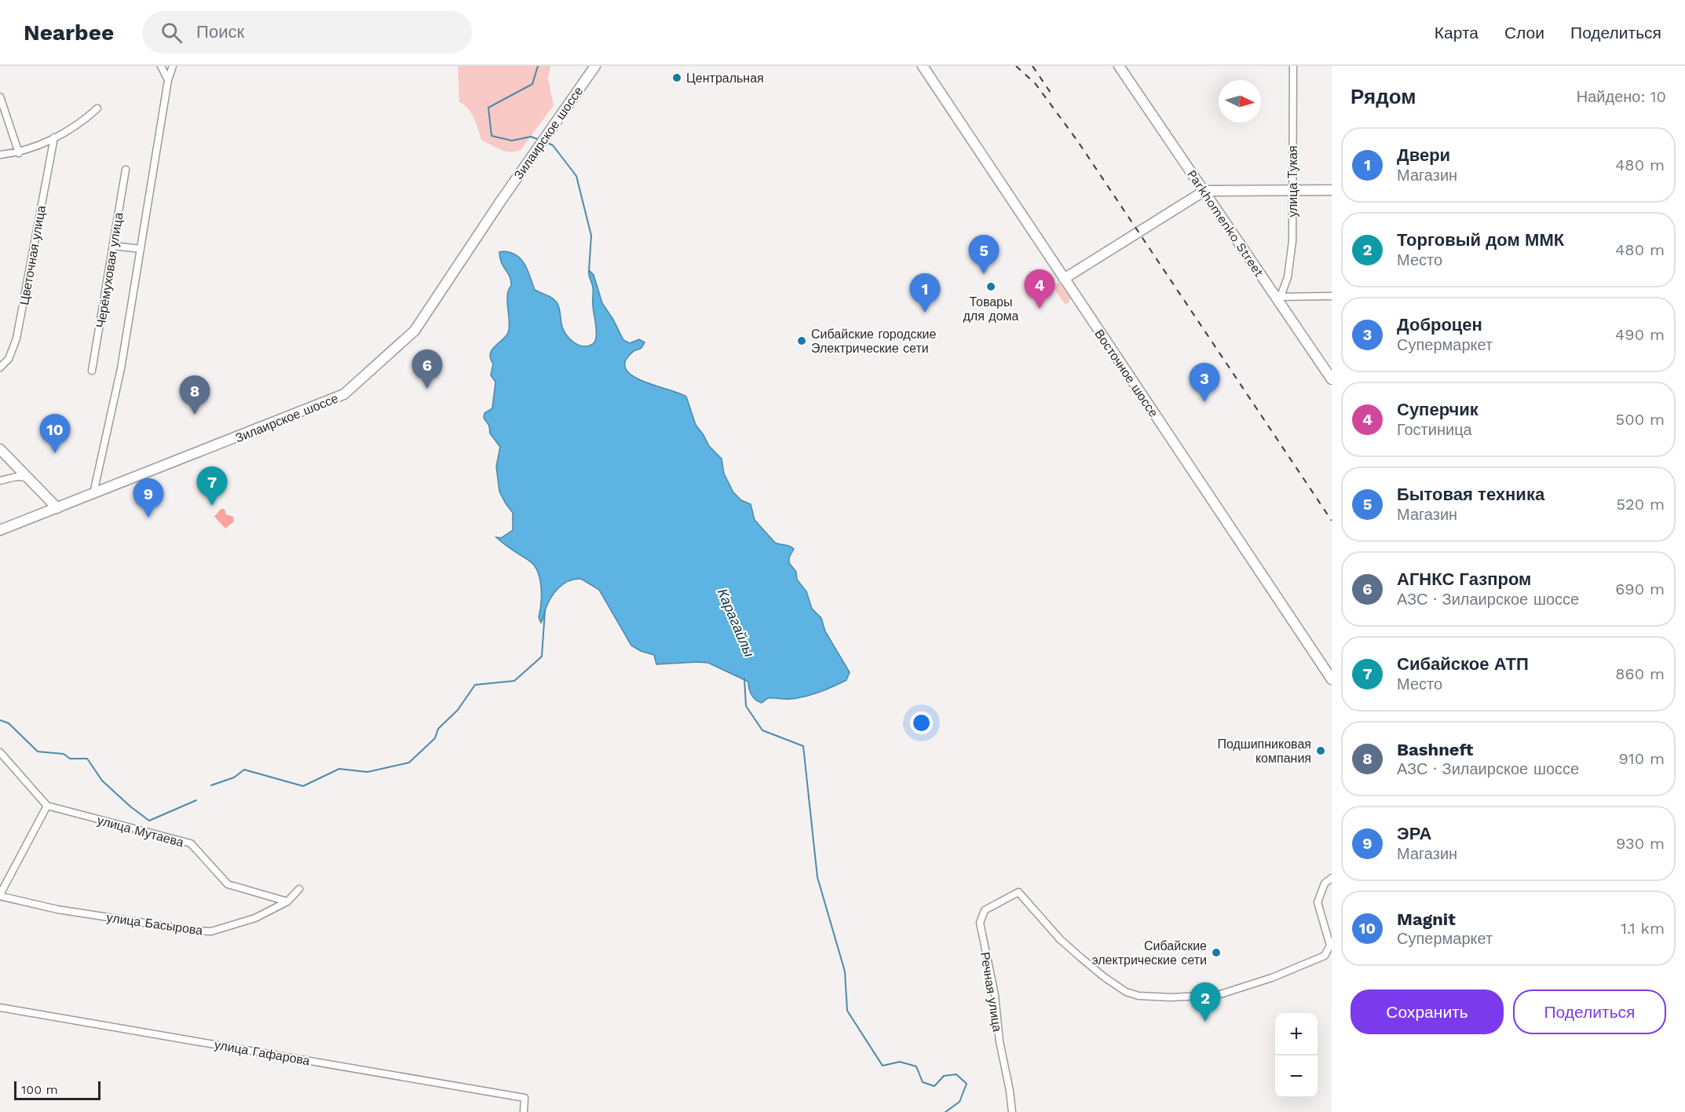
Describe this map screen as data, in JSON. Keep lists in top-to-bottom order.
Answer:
{
  "streets": {
    "main road": ["Зилаирское шоссе", "Parkhomenko Street", "Восточное шоссе"],
    "street": [
      "улица Тукая",
      "Цветочная улица",
      "Черёмуховая улица",
      "улица Мутаева",
      "улица Басырова",
      "Речная улица",
      "улица Гафарова"
    ]
  },
  "crossings": [
    ["улица Тукая", "Parkhomenko Street"],
    ["улица Мутаева", "улица Басырова"]
  ],
  "water": ["Карагайлы"],
  "places": [
    "Центральная",
    "Товары для дома",
    "Сибайские городские Электрические сети",
    "Подшипниковая компания",
    "Сибайские электрические сети"
  ],
  "scale_bar": "100 m",
  "north": "right",
  "page": {
    "header": "Nearbee",
    "search": "Поиск",
    "nav": ["Карта", "Слои", "Поделиться"],
    "heading": ["Рядом", "Найдено: 10"],
    "list": [
      {
        "mark": "1",
        "name": "Двери",
        "note": "Магазин",
        "value": "480 m"
      },
      {
        "mark": "2",
        "name": "Торговый дом ММК",
        "note": "Место",
        "value": "480 m"
      },
      {
        "mark": "3",
        "name": "Доброцен",
        "note": "Супермаркет",
        "value": "490 m"
      },
      {
        "mark": "4",
        "name": "Суперчик",
        "note": "Гостиница",
        "value": "500 m"
      },
      {
        "mark": "5",
        "name": "Бытовая техника",
        "note": "Магазин",
        "value": "520 m"
      },
      {
        "mark": "6",
        "name": "АГНКС Газпром",
        "note": "АЗС · Зилаирское шоссе",
        "value": "690 m"
      },
      {
        "mark": "7",
        "name": "Сибайское АТП",
        "note": "Место",
        "value": "860 m"
      },
      {
        "mark": "8",
        "name": "Bashneft",
        "note": "АЗС · Зилаирское шоссе",
        "value": "910 m"
      },
      {
        "mark": "9",
        "name": "ЭРА",
        "note": "Магазин",
        "value": "930 m"
      },
      {
        "mark": "10",
        "name": "Magnit",
        "note": "Супермаркет",
        "value": "1.1 km"
      }
    ],
    "pins": [
      "5",
      "4",
      "1",
      "6",
      "3",
      "8",
      "10",
      "7",
      "9",
      "2"
    ],
    "buttons": ["Сохранить", "Поделиться"],
    "map_buttons": ["+", "−"],
    "scale": "100 m"
  }
}
